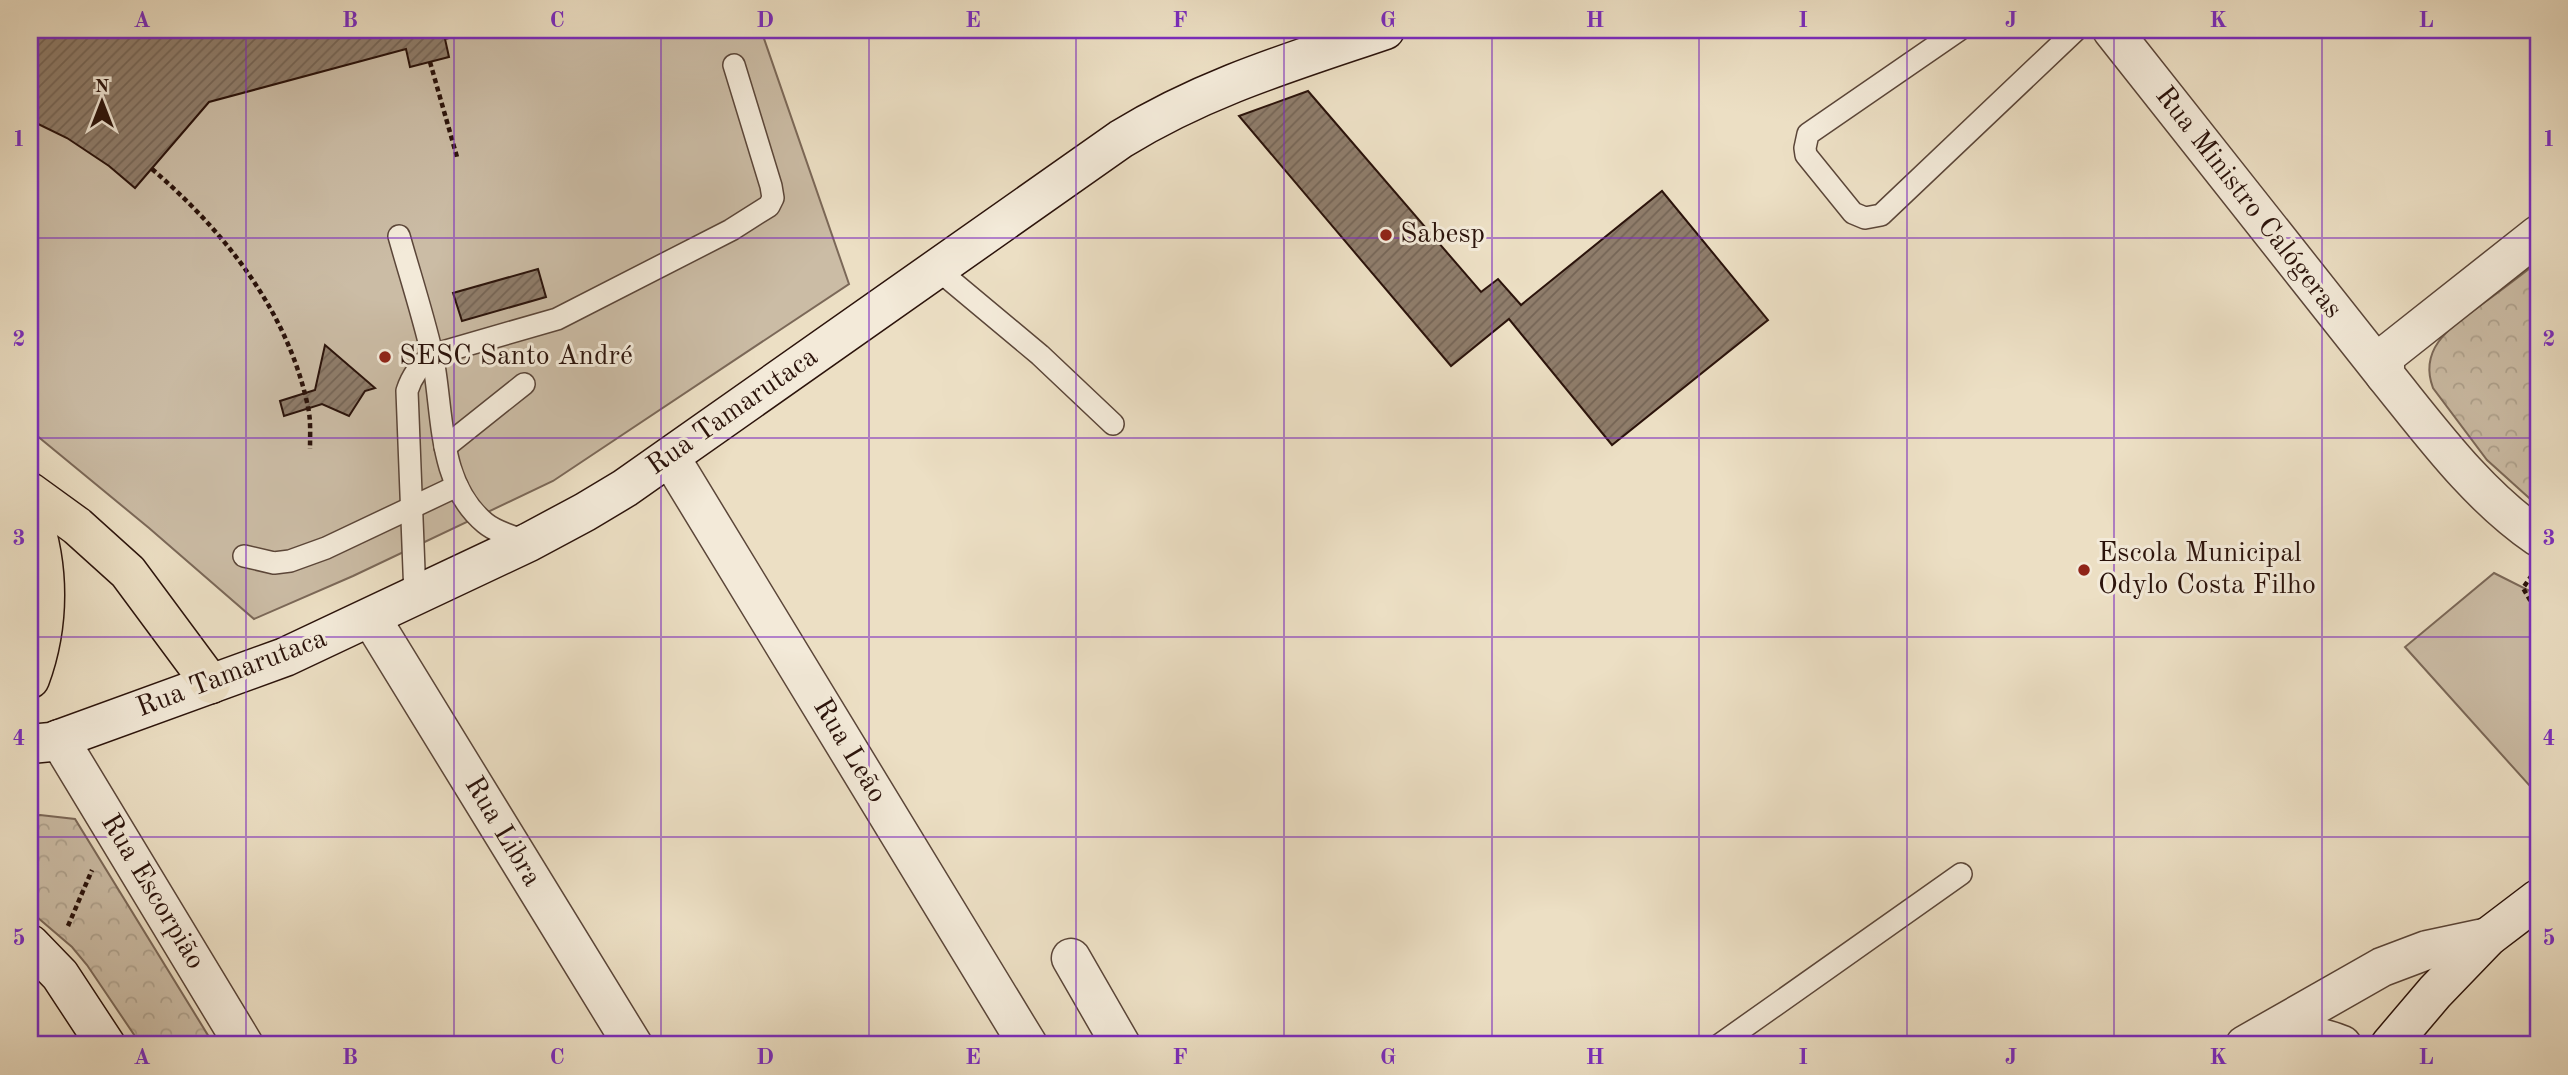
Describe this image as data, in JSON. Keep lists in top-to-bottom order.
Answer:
{
  "streets": {
    "street": [
      "Rua Ministro Calógeras",
      "Rua Tamarutaca",
      "Rua Leão",
      "Rua Libra",
      "Rua Escorpião"
    ]
  },
  "crossings": [
    ["Rua Tamarutaca", "Rua Leão"],
    ["Rua Tamarutaca", "Rua Libra"],
    ["Rua Tamarutaca", "Rua Escorpião"]
  ],
  "places": ["Sabesp", "SESC Santo André", "Escola Municipal Odylo Costa Filho"],
  "north": "top",
  "grid": {
    "columns": [
      "A",
      "B",
      "C",
      "D",
      "E",
      "F",
      "G",
      "H",
      "I",
      "J",
      "K",
      "L"
    ],
    "rows": [
      "1",
      "2",
      "3",
      "4",
      "5"
    ]
  }
}
